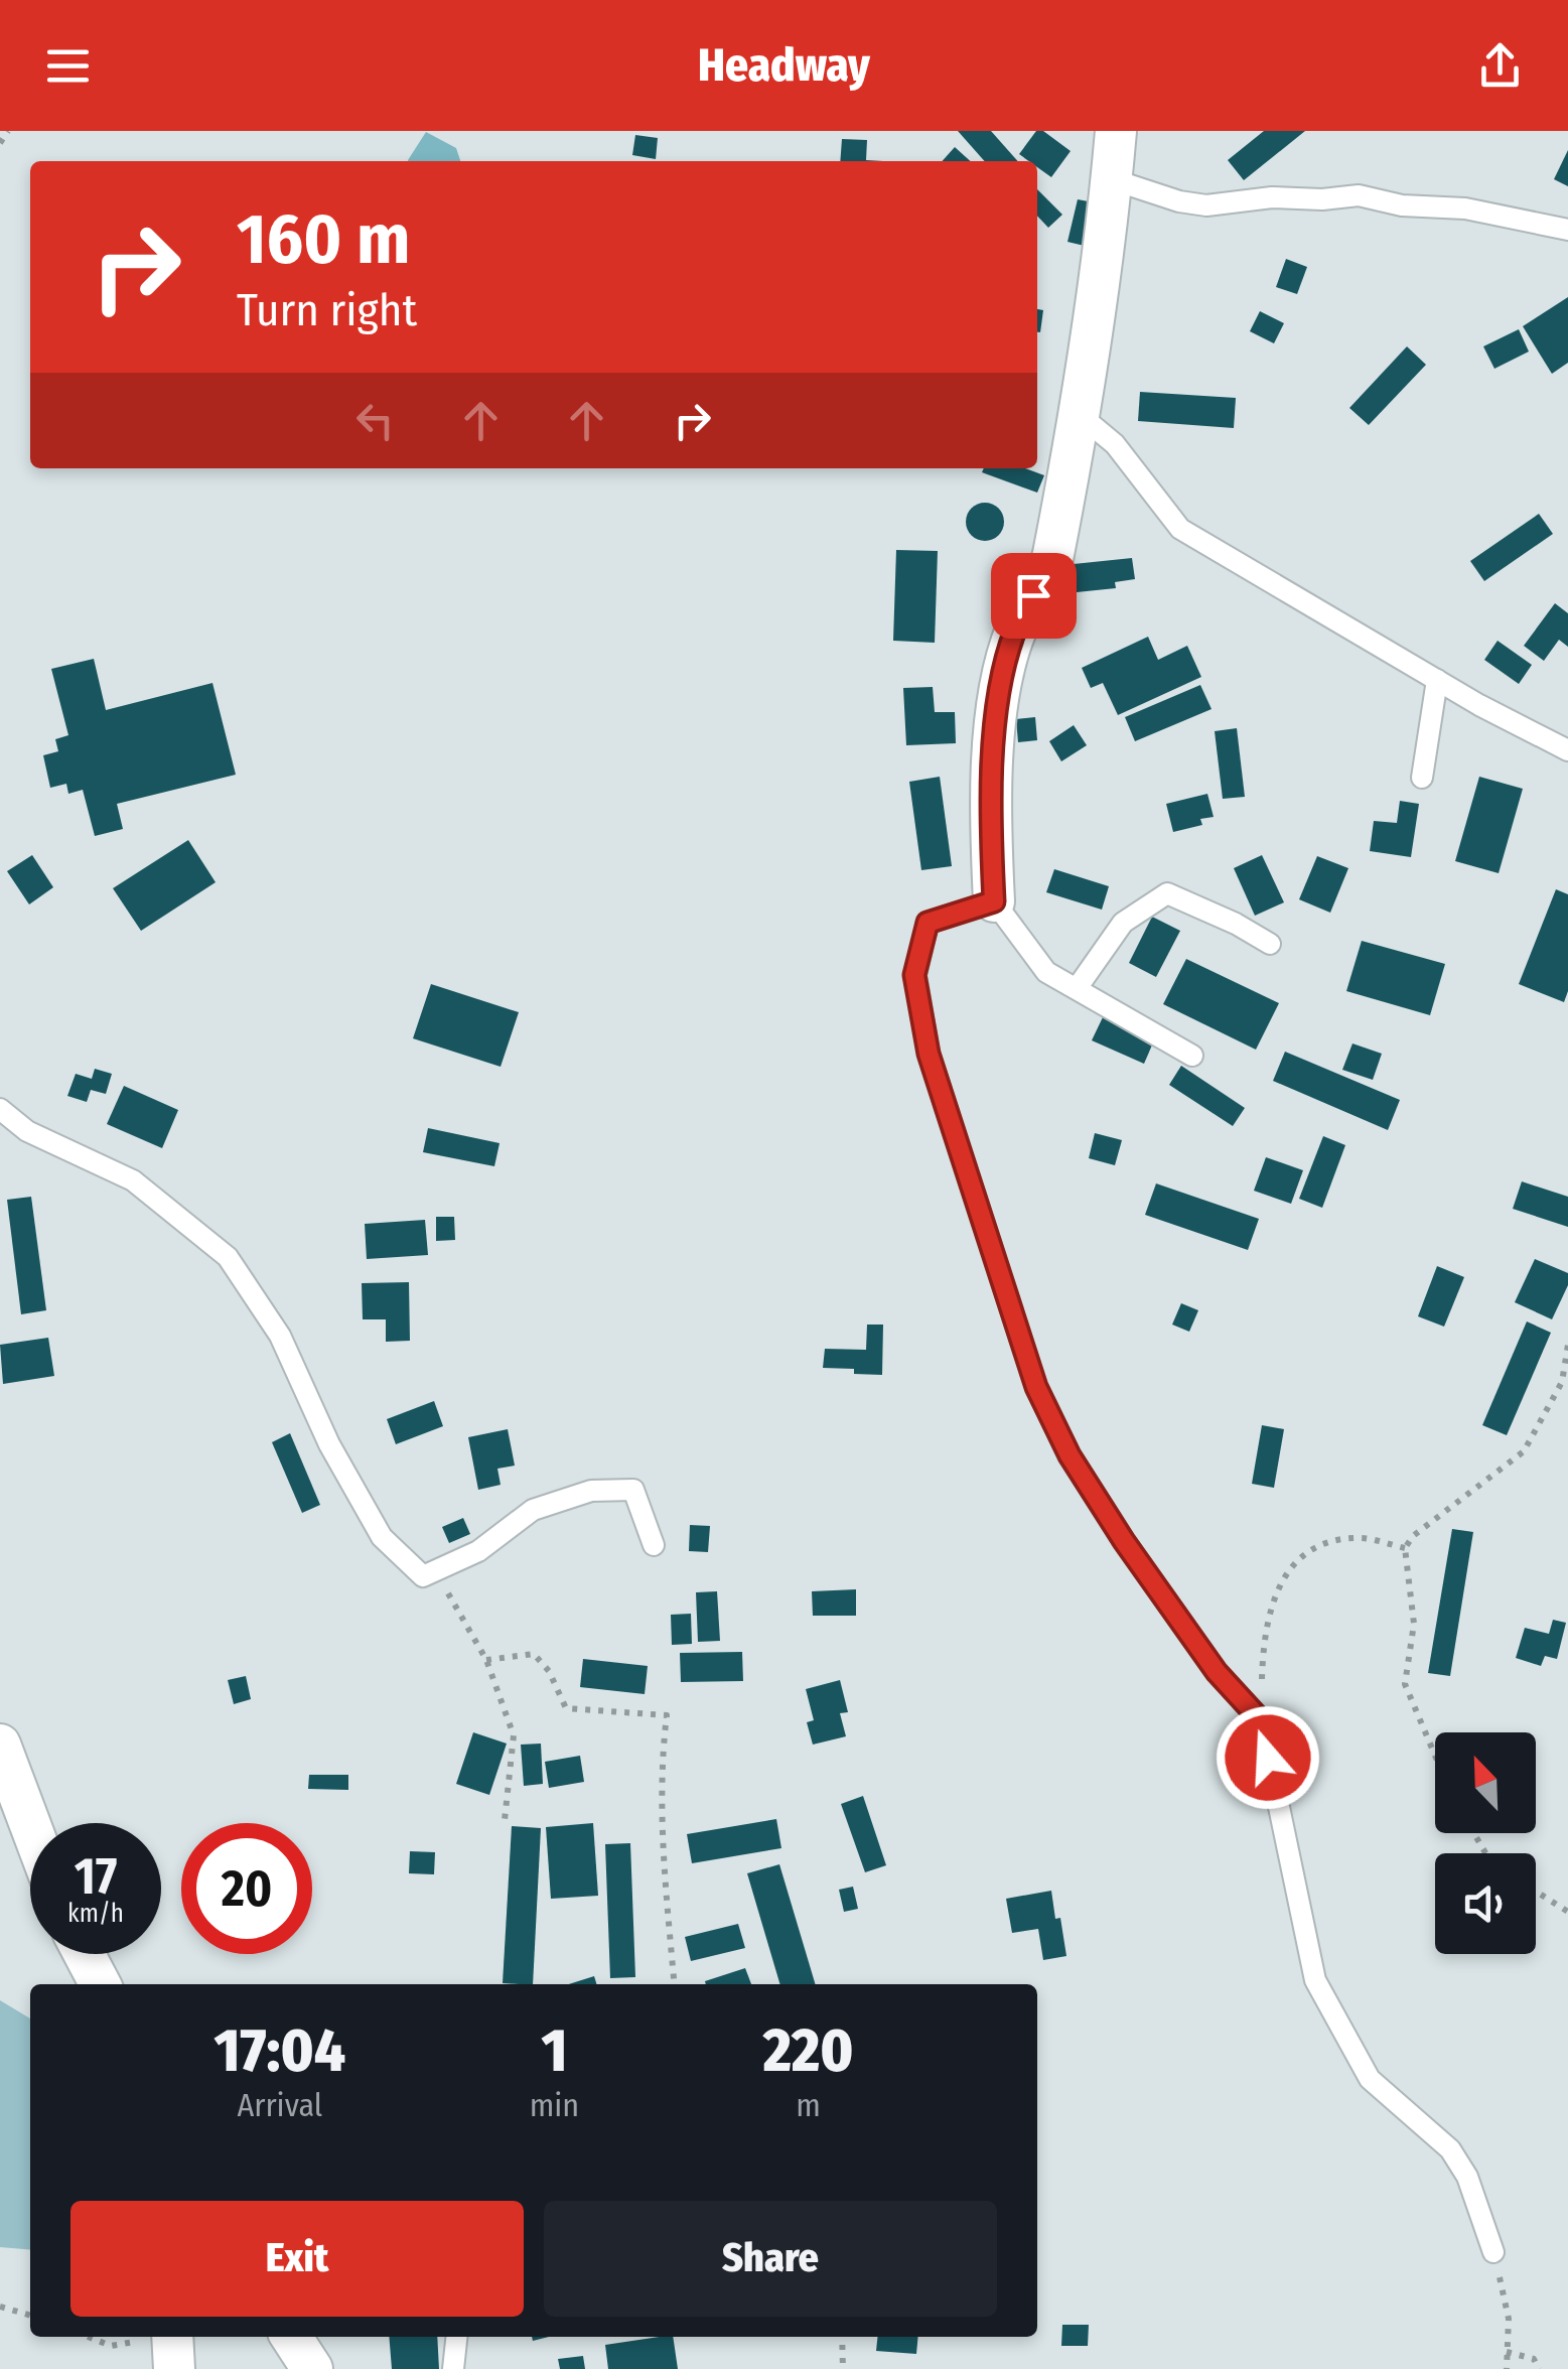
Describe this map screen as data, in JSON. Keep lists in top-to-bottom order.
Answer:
{
  "north": "top left",
  "page": {
    "header": "Headway",
    "turn": ["160 m", "Turn right"],
    "speed": "17 km/h",
    "limit": "20",
    "eta": [
      "17:04",
      "Arrival",
      "1",
      "min",
      "220",
      "m"
    ],
    "buttons": ["Exit", "Share"]
  }
}
